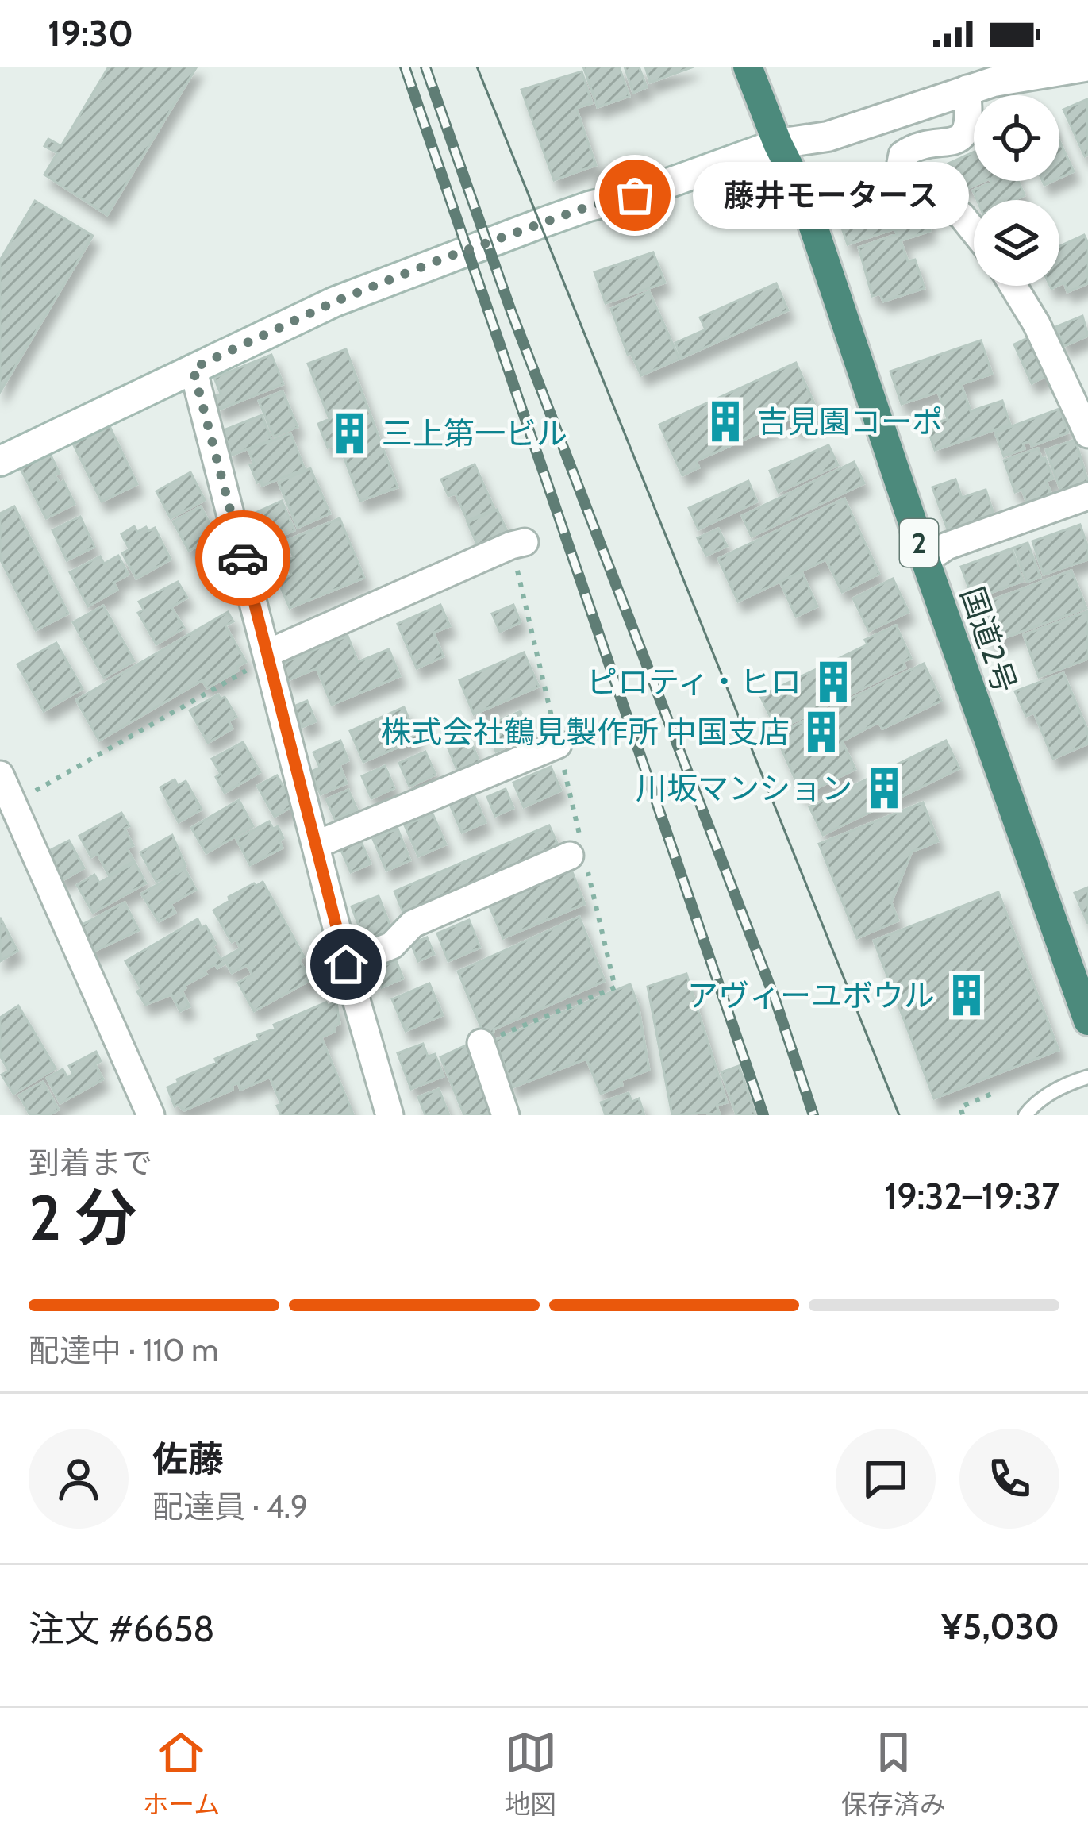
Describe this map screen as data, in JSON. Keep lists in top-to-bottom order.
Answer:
{
  "streets": {
    "highway": ["2", "国道2号"]
  },
  "places": {
    "other": ["藤井モータース"],
    "building": [
      "吉見園コーポ",
      "三上第一ビル",
      "ピロティ・ヒロ",
      "株式会社鶴見製作所 中国支店",
      "川坂マンション",
      "アヴィーユボウル"
    ]
  },
  "page": {
    "status": "19:30",
    "bubble": "藤井モータース",
    "heading": ["2 分", "到着まで", "19:32–19:37"],
    "panel": [
      "佐藤",
      "配達員 · 4.9",
      "注文 #6658",
      "¥5,030"
    ],
    "bar": "配達中 · 110 m",
    "tabs": ["ホーム", "地図", "保存済み"]
  }
}
